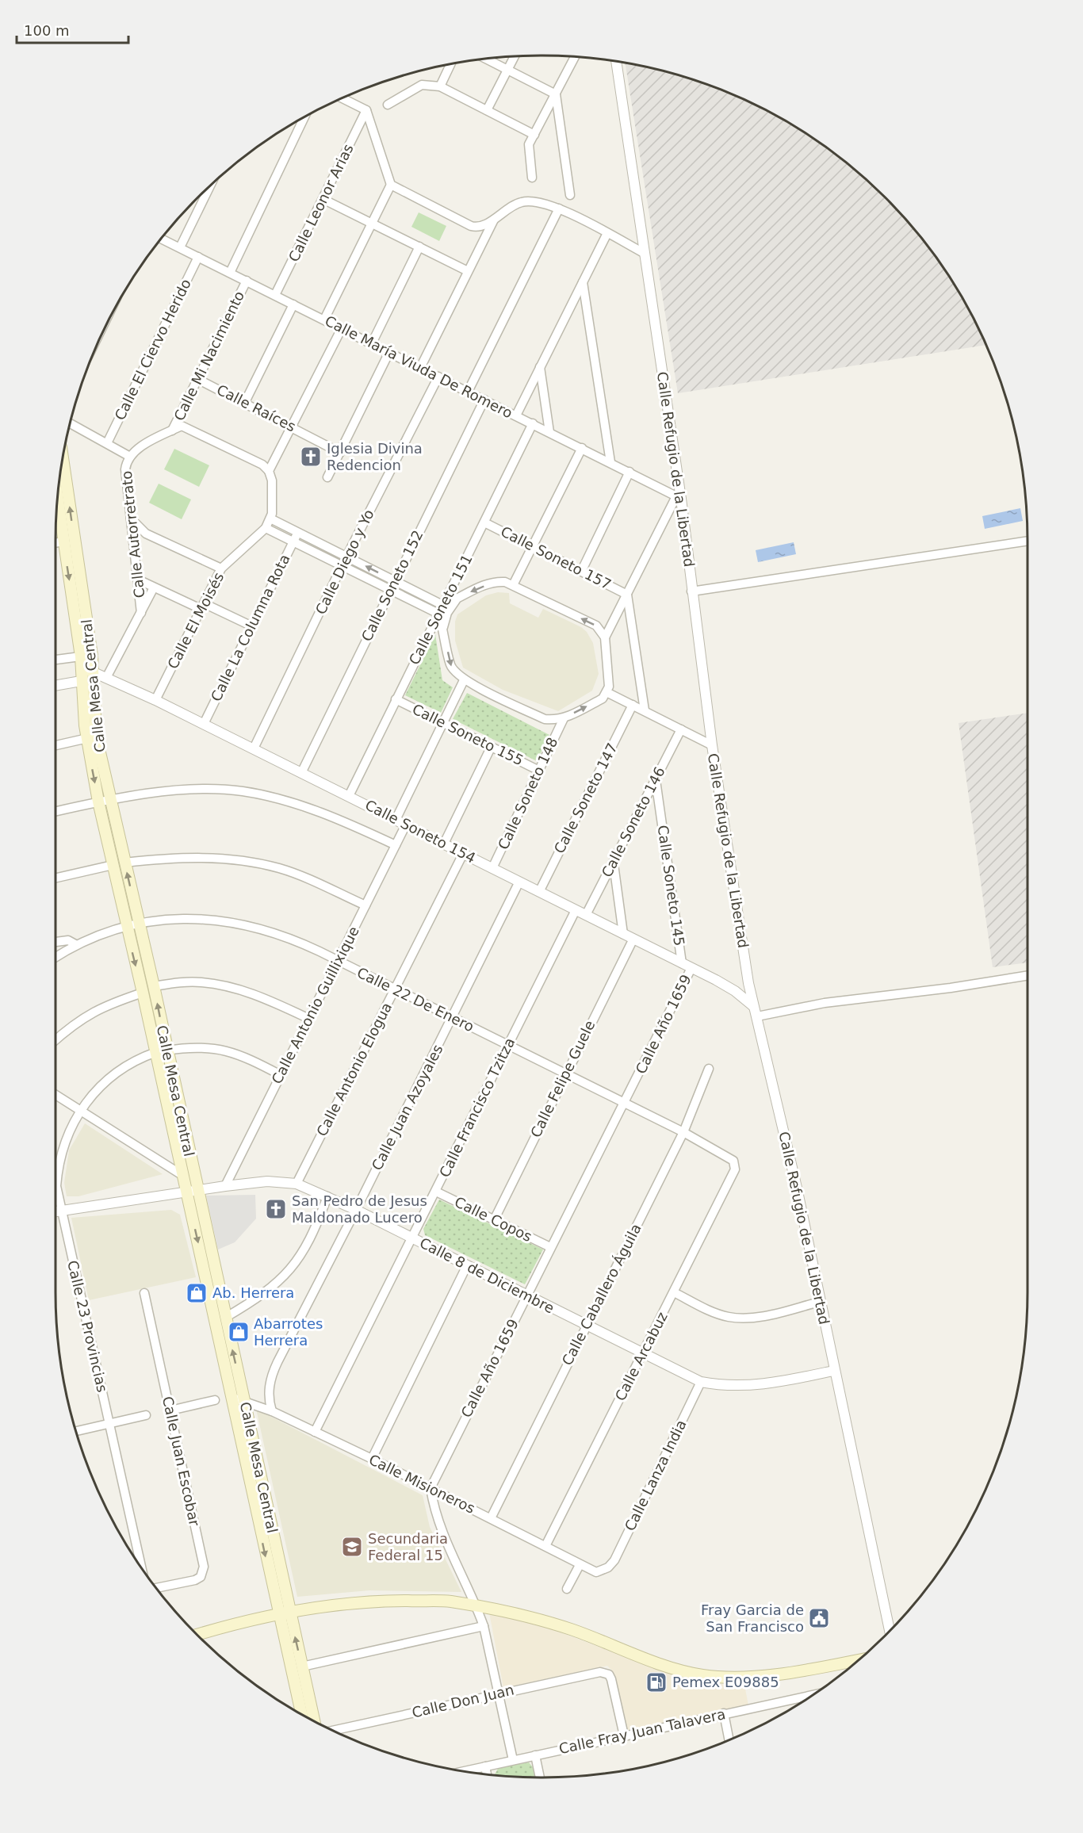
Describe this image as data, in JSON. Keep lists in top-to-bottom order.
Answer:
{
  "streets": {
    "main road": ["Calle Mesa Central"],
    "street": [
      "Calle Leonor Arias",
      "Calle El Ciervo Herido",
      "Calle Mi Nacimiento",
      "Calle María Viuda De Romero",
      "Calle Raíces",
      "Calle Refugio de la Libertad",
      "Calle Autorretrato",
      "Calle Soneto 157",
      "Calle Diego y Yo",
      "Calle Soneto 152",
      "Calle Soneto 151",
      "Calle El Moisés",
      "Calle La Columna Rota",
      "Calle Soneto 155",
      "Calle Soneto 148",
      "Calle Soneto 147",
      "Calle Soneto 146",
      "Calle Soneto 154",
      "Calle Soneto 145",
      "Calle 22 De Enero",
      "Calle Antonio Guillixique",
      "Calle Año 1659",
      "Calle Antonio Elogua",
      "Calle Felipe Guele",
      "Calle Juan Azoyales",
      "Calle Francisco Tzitza",
      "Calle Copos",
      "Calle 8 de Diciembre",
      "Calle Caballero Águila",
      "Calle 23 Provincias",
      "Calle Arcabuz",
      "Calle Juan Escobar",
      "Calle Lanza India",
      "Calle Misioneros",
      "Calle Don Juan",
      "Calle Fray Juan Talavera"
    ]
  },
  "crossings": [
    ["Calle Leonor Arias", "Calle María Viuda De Romero"],
    ["Calle El Ciervo Herido", "Calle María Viuda De Romero"],
    ["Calle Mi Nacimiento", "Calle María Viuda De Romero"],
    ["Calle Mi Nacimiento", "Calle Raíces"],
    ["Calle Mi Nacimiento", "Calle Autorretrato"],
    ["Calle Mi Nacimiento", "Calle El Moisés"],
    ["Calle María Viuda De Romero", "Calle Refugio de la Libertad"],
    ["Calle María Viuda De Romero", "Calle Diego y Yo"],
    ["Calle María Viuda De Romero", "Calle Soneto 152"],
    ["Calle María Viuda De Romero", "Calle Soneto 151"],
    ["Calle Refugio de la Libertad", "Calle Soneto 154"],
    ["Calle Refugio de la Libertad", "Calle 8 de Diciembre"],
    ["Calle Autorretrato", "Calle El Moisés"],
    ["Calle Autorretrato", "Calle Soneto 154"],
    ["Calle Soneto 157", "Calle Soneto 151"],
    ["Calle Diego y Yo", "Calle Soneto 154"],
    ["Calle Soneto 152", "Calle Soneto 154"],
    ["Calle Soneto 151", "Calle Soneto 155"],
    ["Calle Soneto 151", "Calle Soneto 154"],
    ["Calle El Moisés", "Calle Soneto 154"],
    ["Calle La Columna Rota", "Calle Soneto 154"],
    ["Calle Mesa Central", "Calle Soneto 154"],
    ["Calle Mesa Central", "Calle 22 De Enero"],
    ["Calle Mesa Central", "Calle 8 de Diciembre"],
    ["Calle Mesa Central", "Calle 23 Provincias"],
    ["Calle Mesa Central", "Calle Misioneros"],
    ["Calle Soneto 155", "Calle Soneto 148"],
    ["Calle Soneto 148", "Calle Soneto 154"],
    ["Calle Soneto 147", "Calle Soneto 154"],
    ["Calle Soneto 146", "Calle Soneto 154"],
    ["Calle Soneto 146", "Calle Soneto 145"],
    ["Calle Soneto 154", "Calle Soneto 145"],
    ["Calle Soneto 154", "Calle Antonio Guillixique"],
    ["Calle Soneto 154", "Calle Año 1659"],
    ["Calle Soneto 154", "Calle Antonio Elogua"],
    ["Calle Soneto 154", "Calle Felipe Guele"],
    ["Calle Soneto 154", "Calle Juan Azoyales"],
    ["Calle Soneto 154", "Calle Francisco Tzitza"],
    ["Calle 22 De Enero", "Calle Antonio Guillixique"],
    ["Calle 22 De Enero", "Calle Año 1659"],
    ["Calle 22 De Enero", "Calle Antonio Elogua"],
    ["Calle 22 De Enero", "Calle Felipe Guele"],
    ["Calle 22 De Enero", "Calle Juan Azoyales"],
    ["Calle 22 De Enero", "Calle Francisco Tzitza"],
    ["Calle 22 De Enero", "Calle Caballero Águila"],
    ["Calle 22 De Enero", "Calle Arcabuz"],
    ["Calle Antonio Guillixique", "Calle 8 de Diciembre"],
    ["Calle Antonio Guillixique", "Calle 23 Provincias"],
    ["Calle Año 1659", "Calle Copos"],
    ["Calle Año 1659", "Calle 8 de Diciembre"],
    ["Calle Año 1659", "Calle Misioneros"],
    ["Calle Antonio Elogua", "Calle 8 de Diciembre"],
    ["Calle Felipe Guele", "Calle Copos"],
    ["Calle Juan Azoyales", "Calle 8 de Diciembre"],
    ["Calle Juan Azoyales", "Calle Misioneros"],
    ["Calle Francisco Tzitza", "Calle Copos"],
    ["Calle Francisco Tzitza", "Calle 8 de Diciembre"],
    ["Calle Francisco Tzitza", "Calle Misioneros"],
    ["Calle 8 de Diciembre", "Calle Caballero Águila"],
    ["Calle 8 de Diciembre", "Calle 23 Provincias"],
    ["Calle 8 de Diciembre", "Calle Arcabuz"],
    ["Calle 8 de Diciembre", "Calle Lanza India"],
    ["Calle Caballero Águila", "Calle Misioneros"],
    ["Calle Arcabuz", "Calle Misioneros"],
    ["Calle Lanza India", "Calle Misioneros"],
    ["Calle Don Juan", "Calle Fray Juan Talavera"]
  ],
  "places": {
    "church": ["Iglesia Divina Redencion", "San Pedro de Jesus Maldonado Lucero"],
    "shop": ["Ab. Herrera", "Abarrotes Herrera"],
    "school or university": ["Secundaria Federal 15"],
    "public building": ["Fray Garcia de San Francisco"],
    "fuel station": ["Pemex E09885"]
  },
  "scale_bar": "100 m"
}
